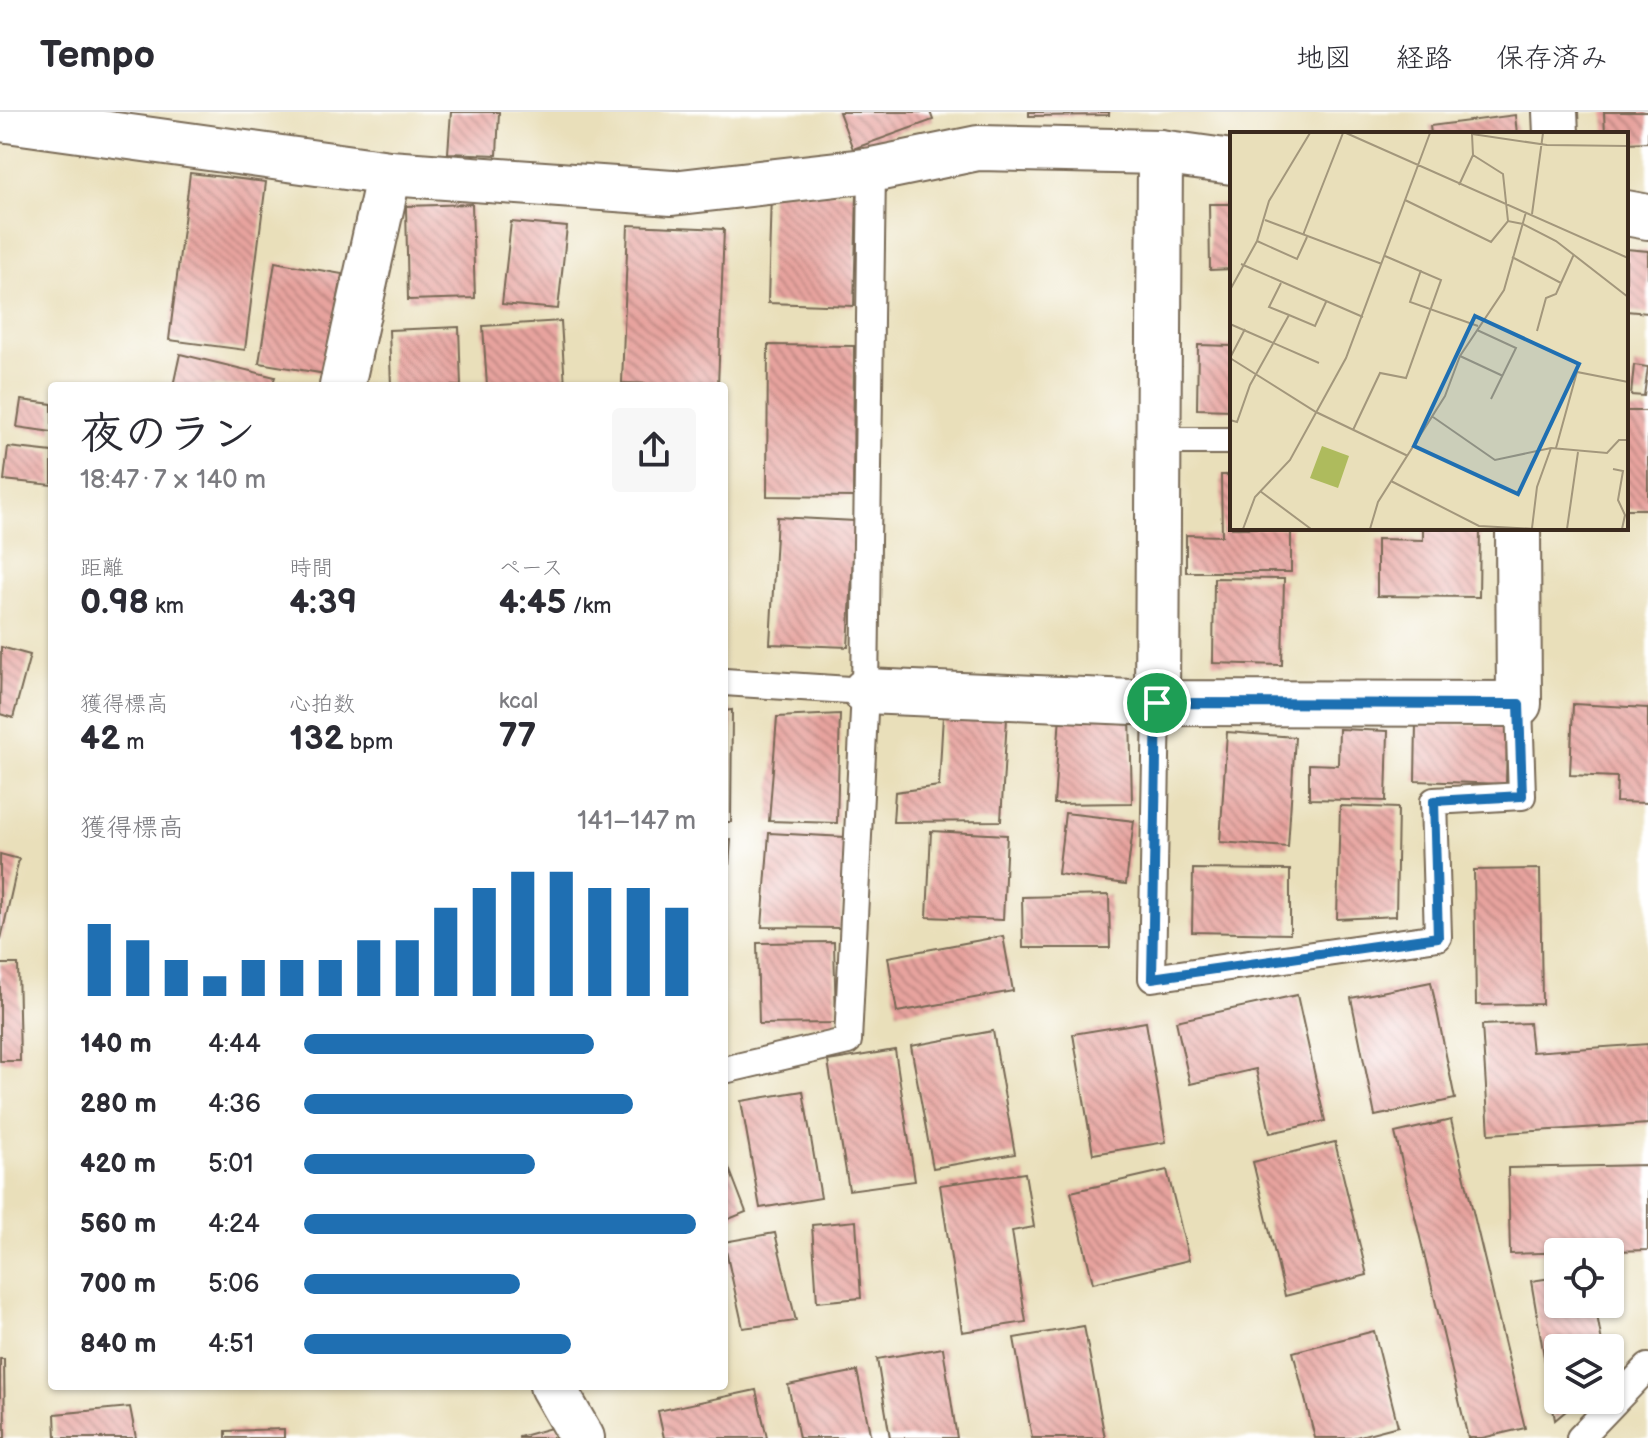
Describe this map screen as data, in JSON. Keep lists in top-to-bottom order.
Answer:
{
  "page": {
    "header": "Tempo",
    "nav": ["地図", "経路", "保存済み"],
    "heading": ["夜のラン", "18:47 · 7 × 140 m"],
    "stats": [
      ["距離", "0.98 km"],
      ["時間", "4:39"],
      ["ペース", "4:45 /km"],
      ["獲得標高", "42 m"],
      ["心拍数", "132 bpm"],
      ["kcal", "77"]
    ],
    "chart": ["獲得標高", "141–147 m"],
    "list": [
      {
        "name": "140 m",
        "note": "4:44"
      },
      {
        "name": "280 m",
        "note": "4:36"
      },
      {
        "name": "420 m",
        "note": "5:01"
      },
      {
        "name": "560 m",
        "note": "4:24"
      },
      {
        "name": "700 m",
        "note": "5:06"
      },
      {
        "name": "840 m",
        "note": "4:51"
      }
    ]
  }
}
